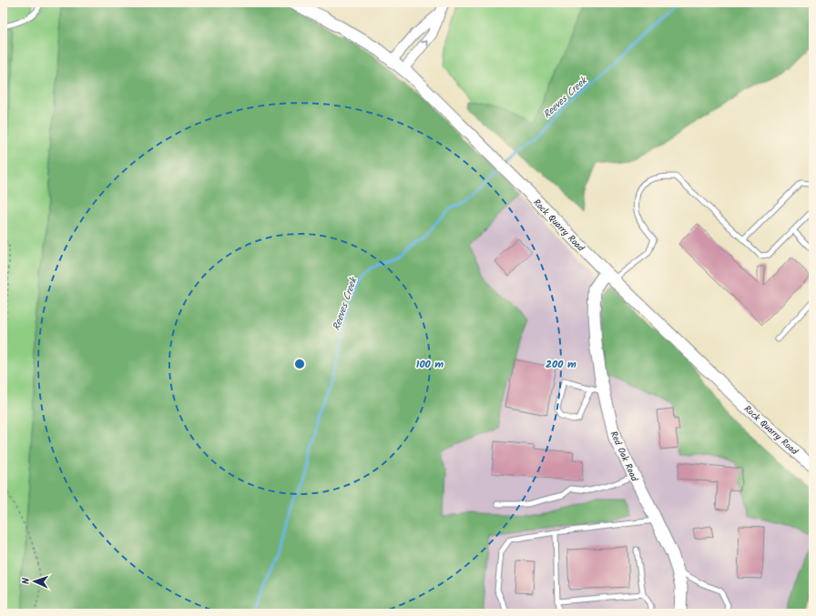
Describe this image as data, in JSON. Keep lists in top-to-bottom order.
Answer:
{
  "streets": {
    "street": ["Rock Quarry Road", "Red Oak Road"]
  },
  "crossings": [
    ["Rock Quarry Road", "Red Oak Road"]
  ],
  "water": ["Reeves Creek"],
  "north": "left",
  "rings": ["100 m", "200 m"]
}
